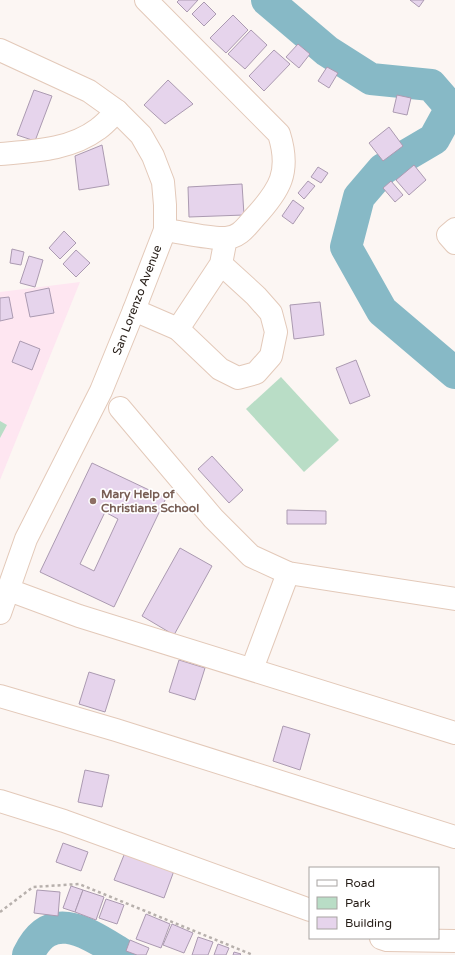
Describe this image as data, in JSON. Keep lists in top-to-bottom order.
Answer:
{
  "streets": {
    "street": ["San Lorenzo Avenue"]
  },
  "places": ["Mary Help of Christians School"],
  "legend": ["Road", "Park", "Building"]
}
